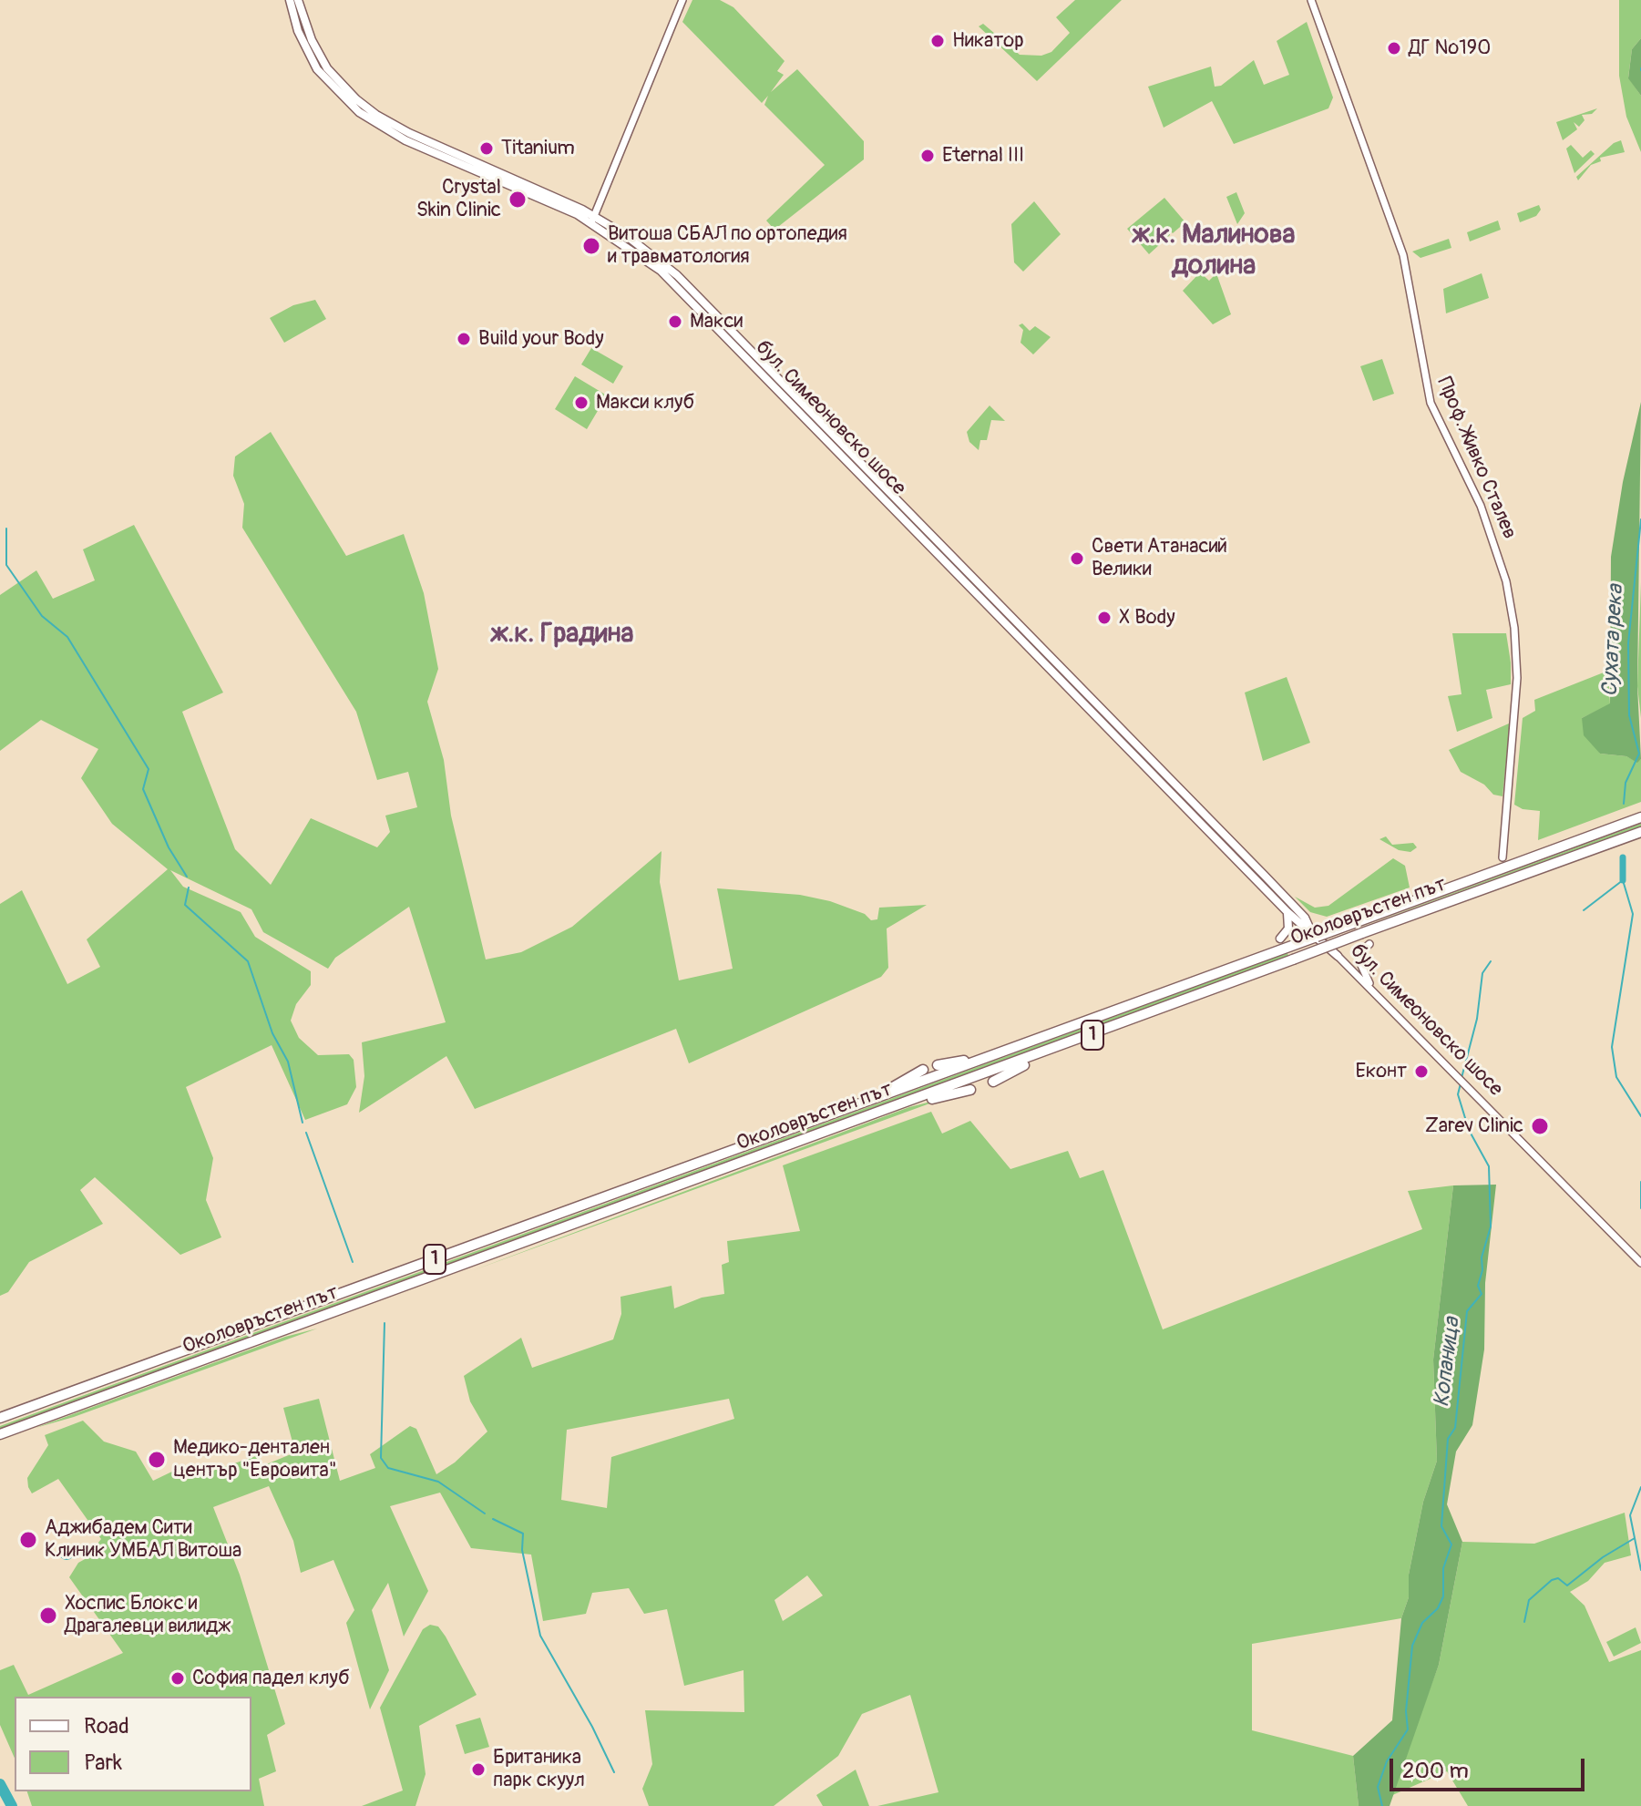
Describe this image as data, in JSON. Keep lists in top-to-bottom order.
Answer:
{
  "streets": {
    "highway": ["Околовръстен път", "1"],
    "main road": ["бул. Симеоновско шосе"],
    "street": ["Проф. Живко Сталев"]
  },
  "districts": ["ж.к. Малинова долина", "ж.к. Градина"],
  "water": ["Сухата река", "Копаница"],
  "places": [
    "Никатор",
    "ДГ №190",
    "Titanium",
    "Eternal III",
    "Crystal Skin Clinic",
    "Витоша СБАЛ по ортопедия и травматология",
    "Макси",
    "Build your Body",
    "Макси клуб",
    "Свети Атанасий Велики",
    "X Body",
    "Еконт",
    "Zarev Clinic",
    "Медико-дентален център \"Евровита\"",
    "Аджибадем Сити Клиник УМБАЛ Витоша",
    "Хоспис Блокс и Драгалевци вилидж",
    "София падел клуб",
    "Британика парк скуул"
  ],
  "legend": ["Road", "Park"],
  "scale_bar": "200 m"
}
